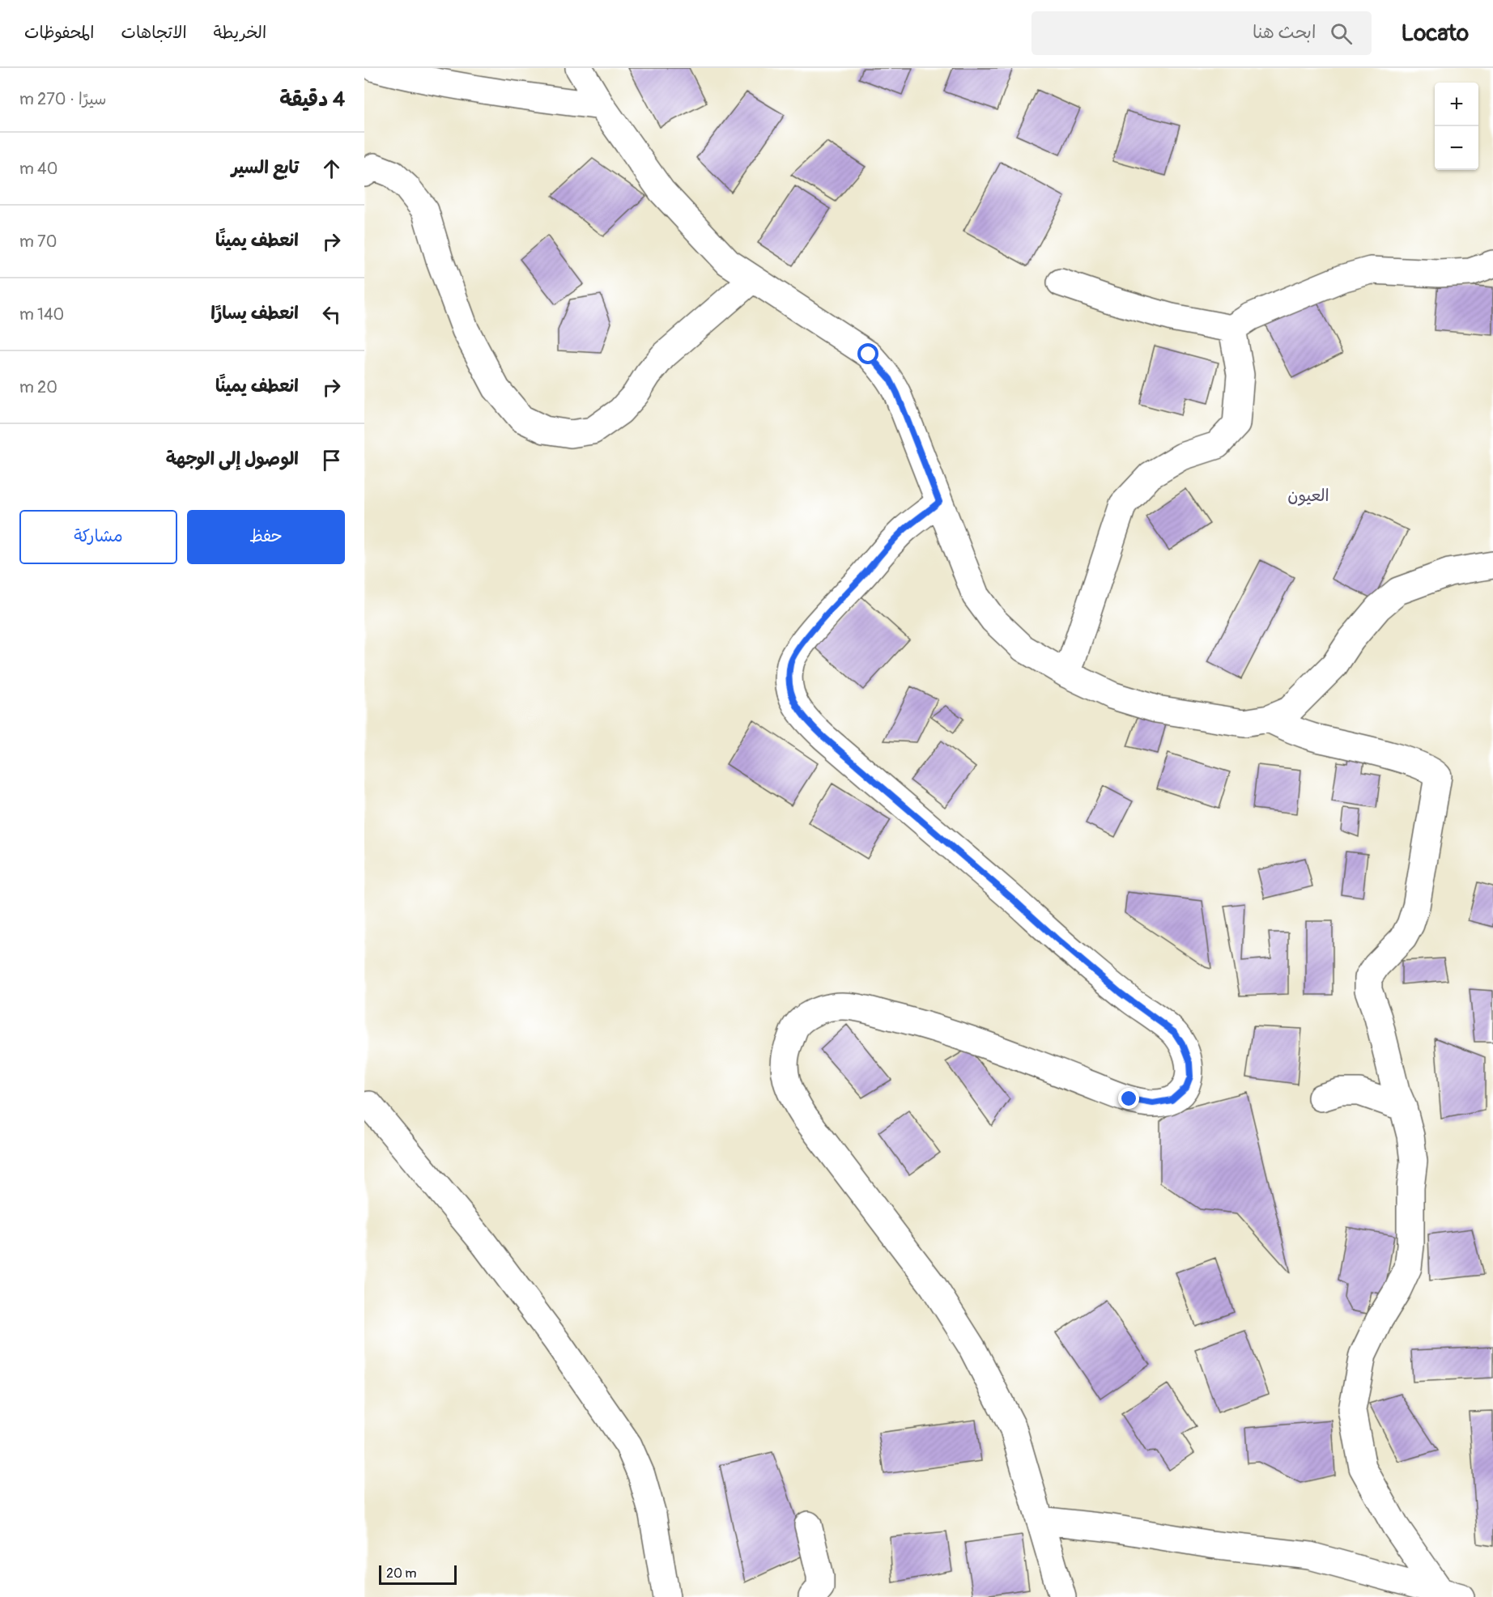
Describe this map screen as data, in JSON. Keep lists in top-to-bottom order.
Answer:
{
  "districts": ["العيون"],
  "scale_bar": "20 m",
  "page": {
    "header": "Locato",
    "search": "ابحث هنا",
    "nav": ["الخريطة", "الاتجاهات", "المحفوظات"],
    "heading": ["4 دقيقة", "سيرًا · 270 m"],
    "map_buttons": ["+", "−"],
    "list": [
      ["تابع السير", "40 m"],
      ["انعطف يمينًا", "70 m"],
      ["انعطف يسارًا", "140 m"],
      ["انعطف يمينًا", "20 m"],
      "الوصول إلى الوجهة"
    ],
    "buttons": ["حفظ", "مشاركة"],
    "scale": "20 m"
  }
}
